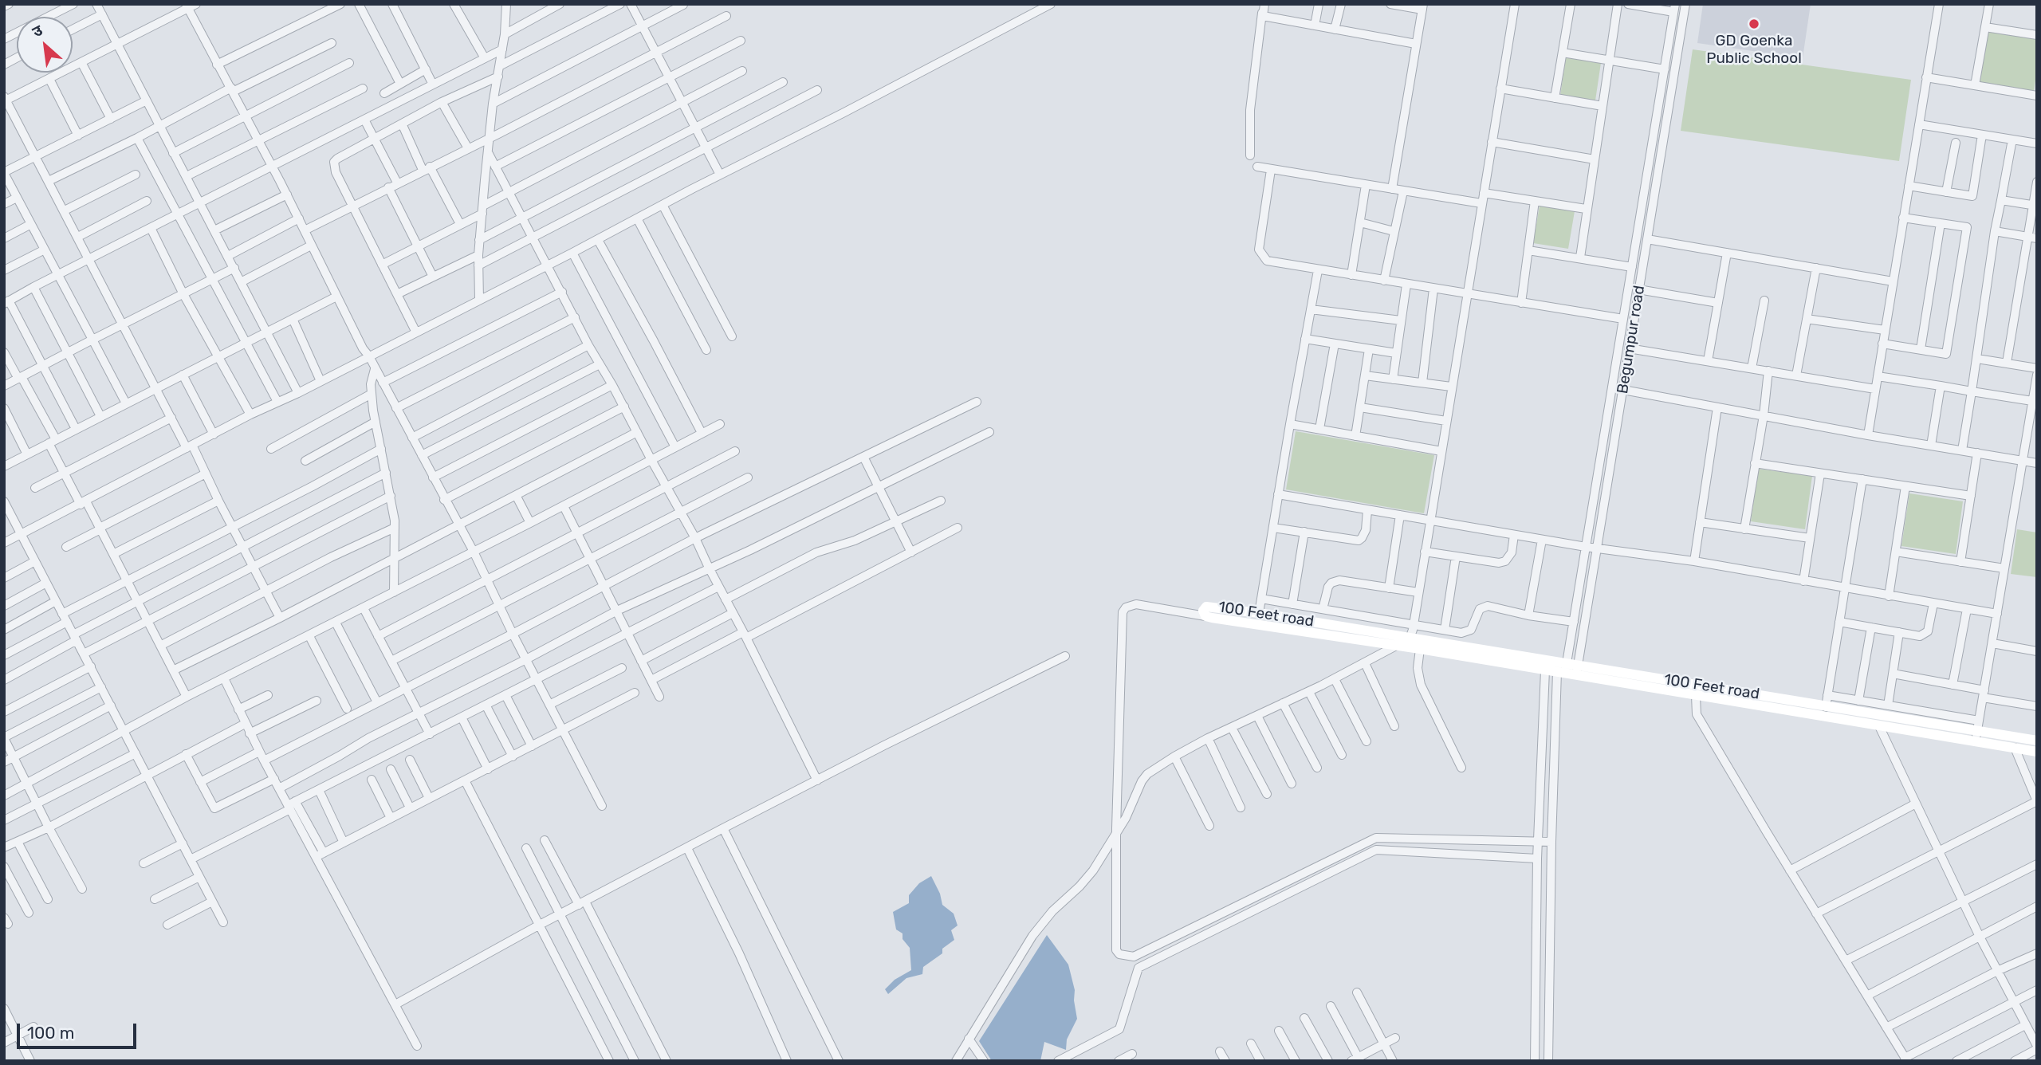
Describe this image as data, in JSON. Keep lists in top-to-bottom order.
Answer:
{
  "streets": {
    "street": ["Begumpur road", "100 Feet road"]
  },
  "crossings": [
    ["Begumpur road", "100 Feet road"]
  ],
  "places": ["GD Goenka Public School"],
  "scale_bar": "100 m",
  "north": "top left"
}
